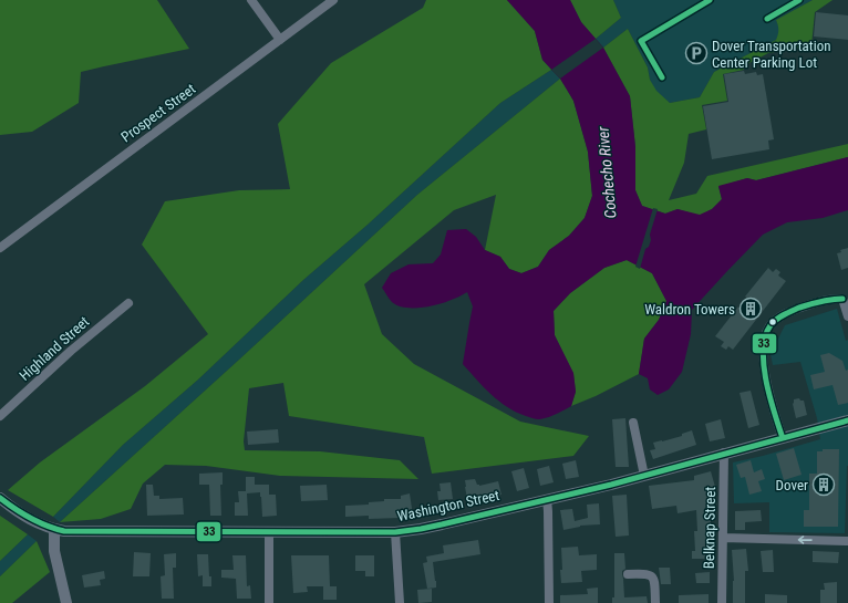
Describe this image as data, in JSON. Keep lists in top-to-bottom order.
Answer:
{
  "streets": {
    "street": [
      "Prospect Street",
      "Highland Street",
      "Washington Street",
      "Belknap Street"
    ]
  },
  "crossings": [
    ["Washington Street", "Belknap Street"]
  ],
  "water": ["Cochecho River"],
  "places": {
    "parking": ["Dover Transportation Center Parking Lot"],
    "building": ["Waldron Towers", "Dover"]
  },
  "lines": ["transit line 33"]
}
